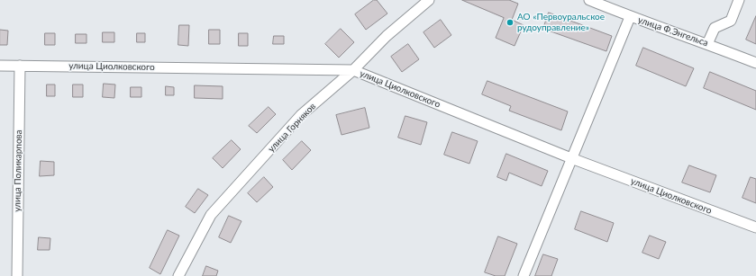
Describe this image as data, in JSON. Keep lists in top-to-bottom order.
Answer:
{
  "streets": {
    "street": [
      "улица Ф.Энгельса",
      "улица Циолковского",
      "улица Горняков",
      "улица Поликарпова"
    ]
  },
  "crossings": [
    ["улица Циолковского", "улица Горняков"],
    ["улица Циолковского", "улица Поликарпова"]
  ],
  "places": ["АО «Первоуральское рудоуправление»"]
}
